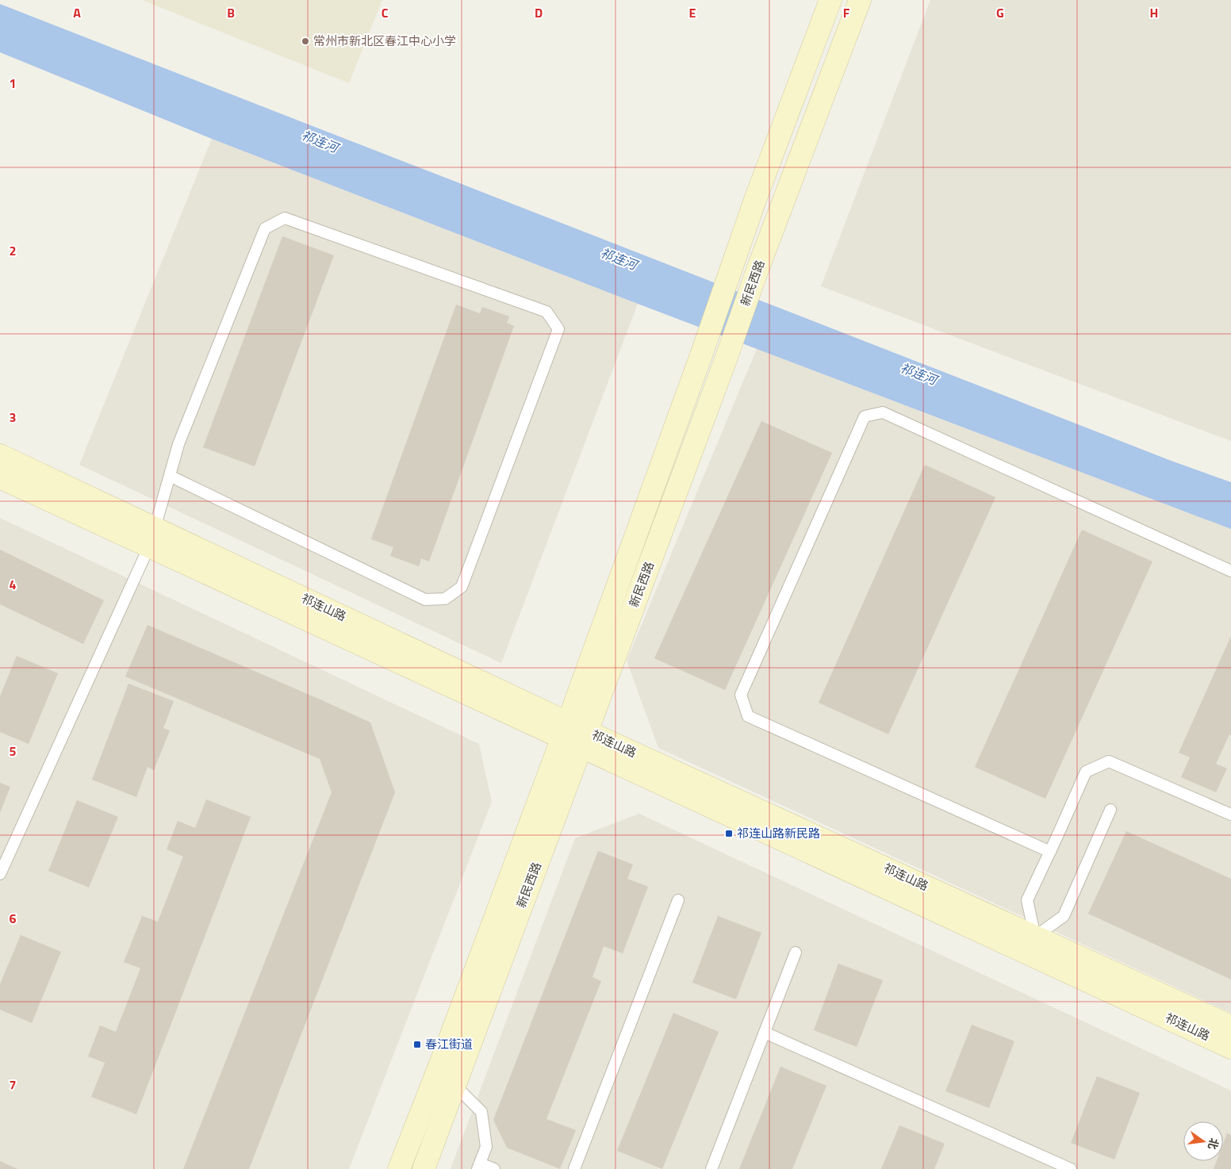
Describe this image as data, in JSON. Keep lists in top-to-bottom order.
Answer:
{
  "streets": {
    "street": ["新民西路", "祁连山路"]
  },
  "crossings": [
    ["新民西路", "祁连山路"]
  ],
  "water": ["祁连河"],
  "places": {
    "other": ["常州市新北区春江中心小学"],
    "transit": ["祁连山路新民路", "春江街道"]
  },
  "north": "right",
  "grid": {
    "columns": [
      "A",
      "B",
      "C",
      "D",
      "E",
      "F",
      "G",
      "H"
    ],
    "rows": [
      "1",
      "2",
      "3",
      "4",
      "5",
      "6",
      "7"
    ]
  }
}
